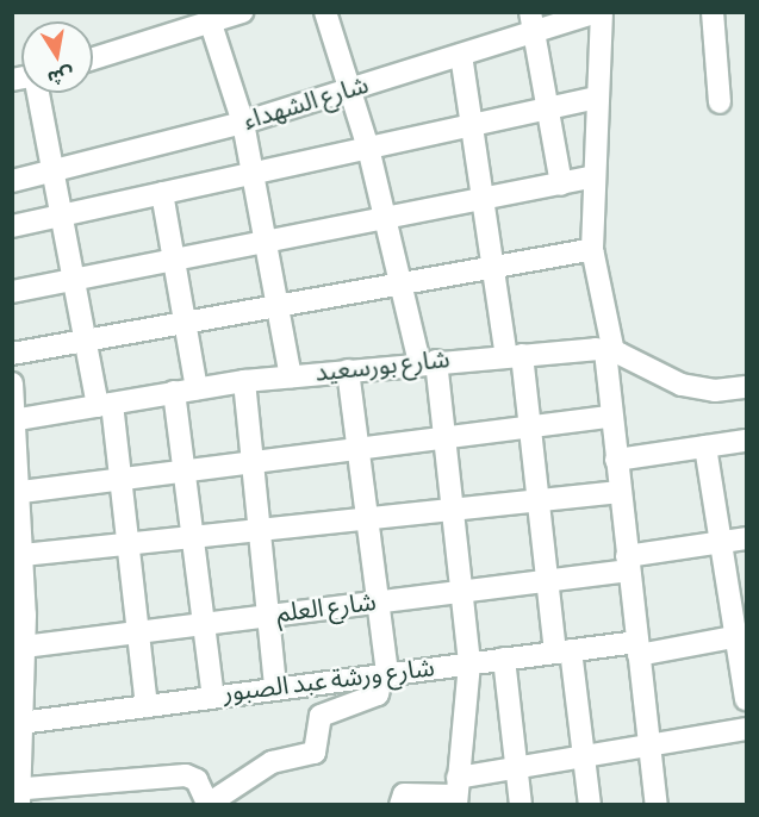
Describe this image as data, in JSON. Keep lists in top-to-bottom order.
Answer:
{
  "streets": {
    "street": [
      "شارع الشهداء",
      "شارع بورسعيد",
      "شارع العلم",
      "شارع ورشة عبد الصبور"
    ]
  },
  "north": "bottom"
}
